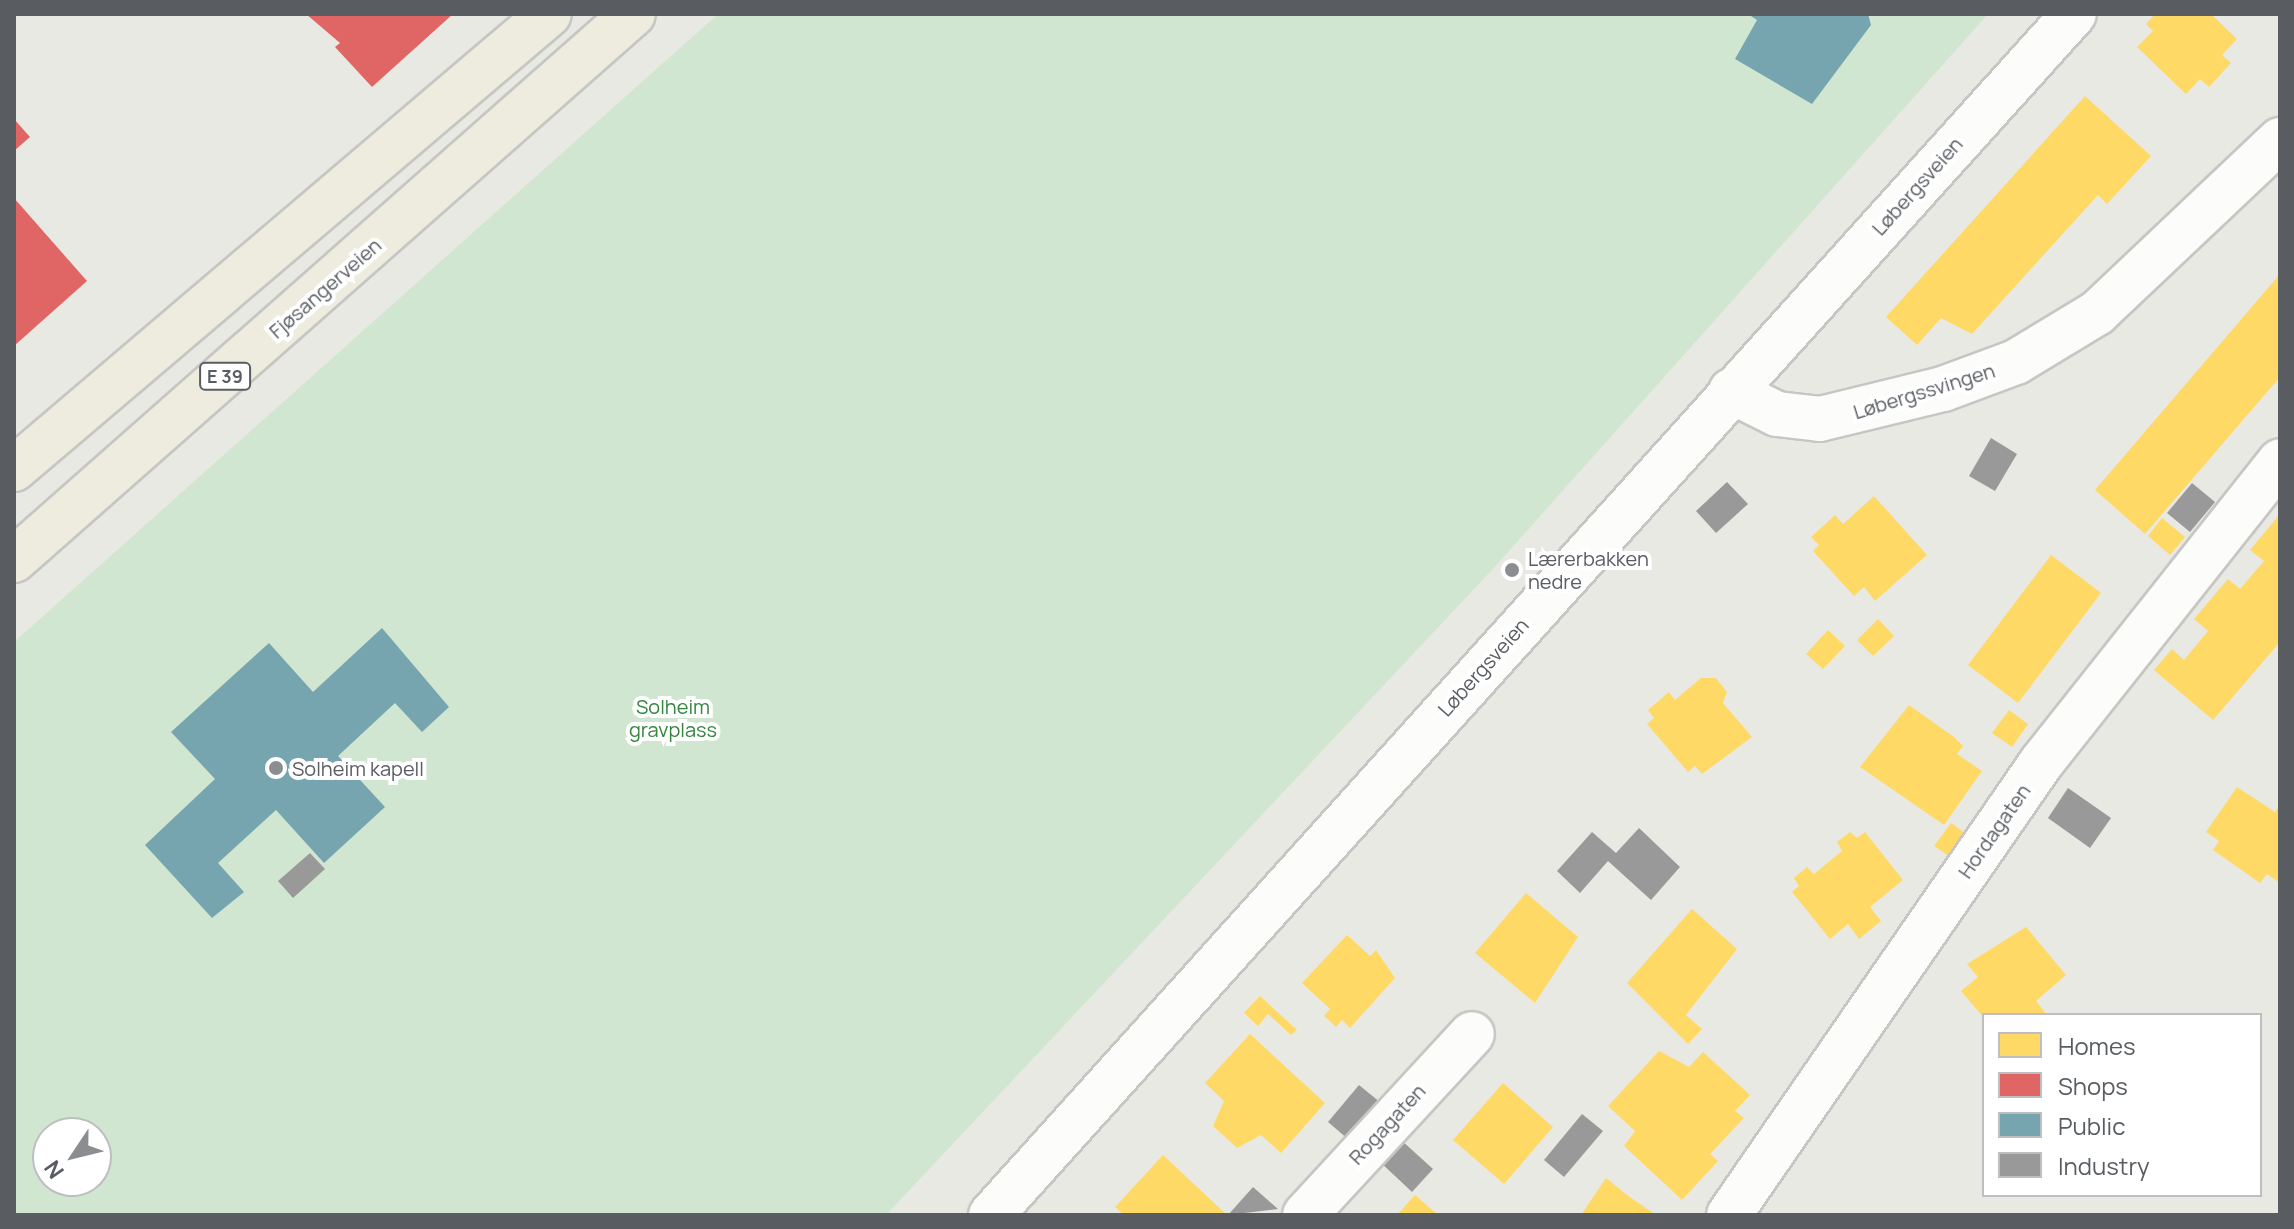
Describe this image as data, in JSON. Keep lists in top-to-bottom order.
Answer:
{
  "streets": {
    "highway": ["Fjøsangerveien", "E 39"],
    "street": [
      "Løbergsveien",
      "Løbergssvingen",
      "Hordagaten",
      "Rogagaten"
    ]
  },
  "crossings": [
    ["Løbergsveien", "Løbergssvingen"]
  ],
  "parks": ["Solheim gravplass"],
  "places": ["Lærerbakken nedre", "Solheim kapell"],
  "legend": [
    "Homes",
    "Shops",
    "Public",
    "Industry"
  ],
  "north": "bottom left"
}
